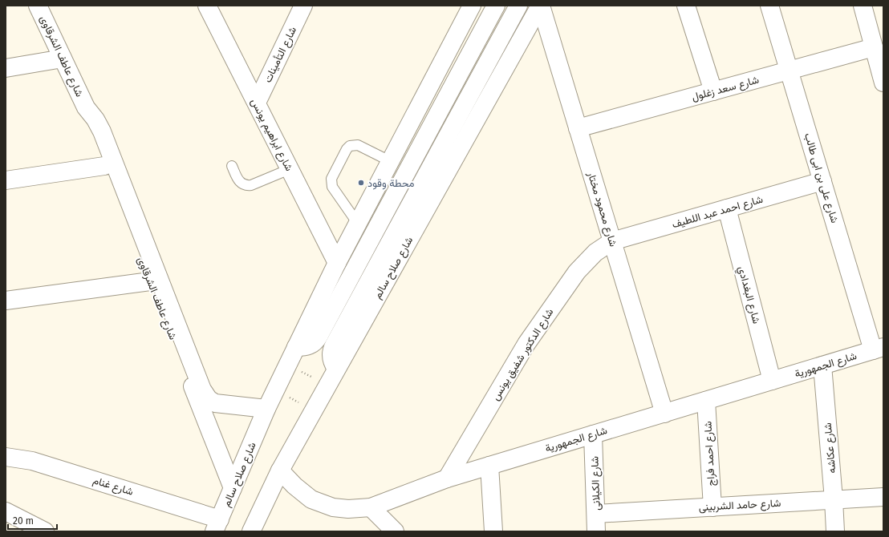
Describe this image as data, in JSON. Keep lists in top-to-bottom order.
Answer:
{
  "streets": {
    "street": [
      "شارع التأمينات",
      "شارع عاطف الشرقاوى",
      "شارع سعد زغلول",
      "شارع ابراهيم يونس",
      "شارع على بن ابى طالب",
      "شارع محمود مختار",
      "شارع احمد عبد اللطيف",
      "شارع صلاح سالم",
      "شارع البغدادي",
      "شارع الدكتور شفيق يونس",
      "شارع الجمهورية",
      "شارع عكاشه",
      "شارع احمد فراج",
      "شارع الكيلانى",
      "شارع غنام",
      "شارع حامد الشربينى"
    ]
  },
  "crossings": [
    ["شارع التأمينات", "شارع ابراهيم يونس"],
    ["شارع عاطف الشرقاوى", "شارع صلاح سالم"],
    ["شارع سعد زغلول", "شارع على بن ابى طالب"],
    ["شارع سعد زغلول", "شارع محمود مختار"],
    ["شارع ابراهيم يونس", "شارع صلاح سالم"],
    ["شارع على بن ابى طالب", "شارع احمد عبد اللطيف"],
    ["شارع على بن ابى طالب", "شارع الجمهورية"],
    ["شارع محمود مختار", "شارع احمد عبد اللطيف"],
    ["شارع محمود مختار", "شارع صلاح سالم"],
    ["شارع محمود مختار", "شارع الدكتور شفيق يونس"],
    ["شارع محمود مختار", "شارع الجمهورية"],
    ["شارع احمد عبد اللطيف", "شارع البغدادي"],
    ["شارع احمد عبد اللطيف", "شارع الدكتور شفيق يونس"],
    ["شارع صلاح سالم", "شارع الجمهورية"],
    ["شارع صلاح سالم", "شارع غنام"],
    ["شارع البغدادي", "شارع الجمهورية"],
    ["شارع الدكتور شفيق يونس", "شارع الجمهورية"],
    ["شارع الجمهورية", "شارع عكاشه"],
    ["شارع الجمهورية", "شارع احمد فراج"],
    ["شارع الجمهورية", "شارع الكيلانى"],
    ["شارع عكاشه", "شارع حامد الشربينى"],
    ["شارع احمد فراج", "شارع حامد الشربينى"],
    ["شارع الكيلانى", "شارع حامد الشربينى"]
  ],
  "places": ["محطة وقود"],
  "scale_bar": "20 m"
}
